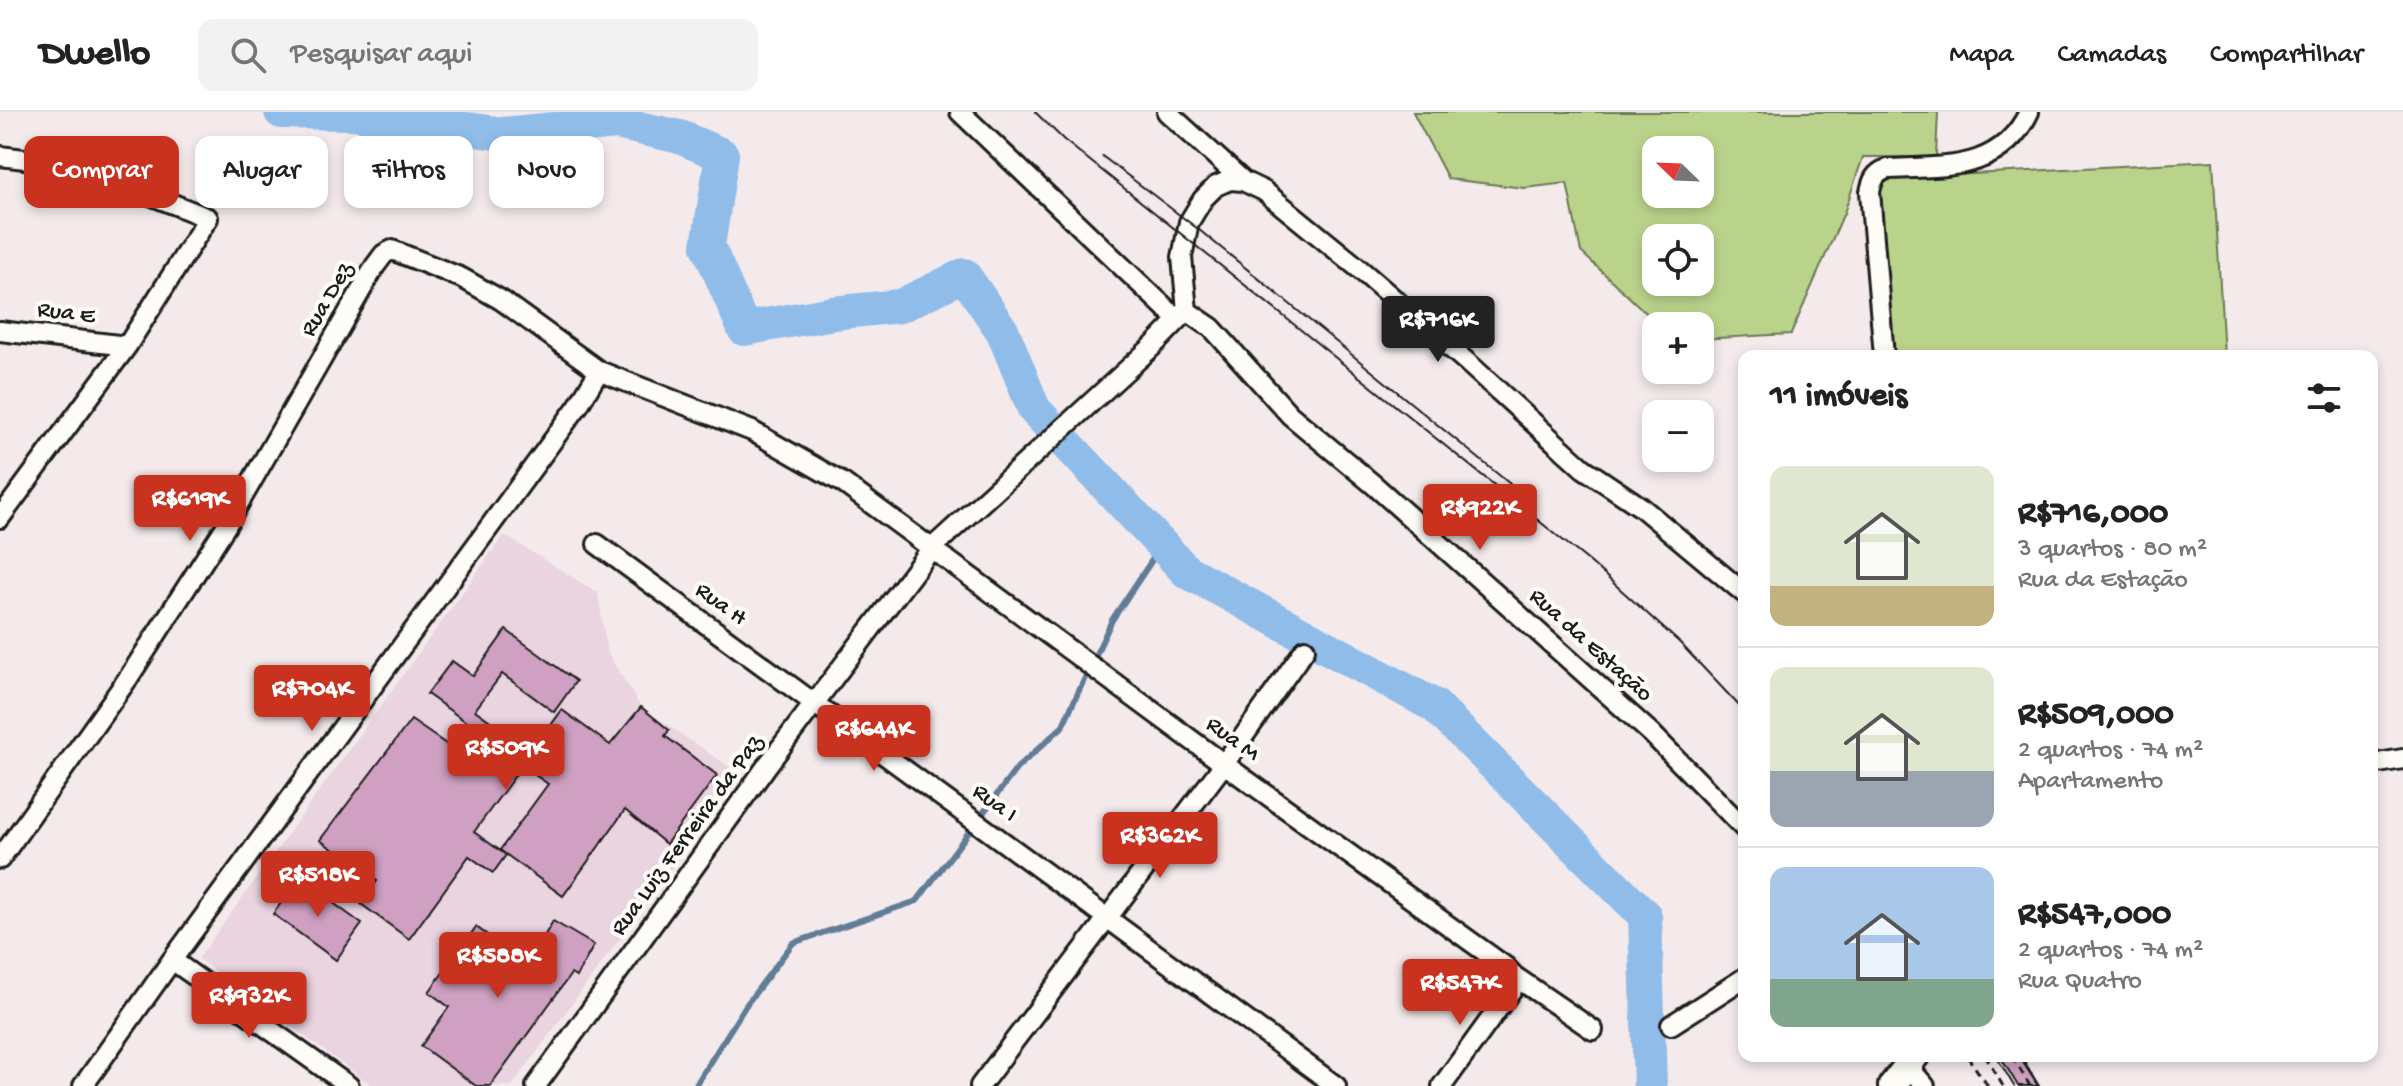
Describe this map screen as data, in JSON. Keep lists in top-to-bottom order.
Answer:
{
  "streets": {
    "street": [
      "Rua Dez",
      "Rua E",
      "Rua H",
      "Rua da Estação",
      "Rua M",
      "Rua I",
      "Rua Luiz Ferreira da Paz"
    ]
  },
  "crossings": [
    ["Rua Dez", "Rua M"],
    ["Rua Dez", "Rua Luiz Ferreira da Paz"],
    ["Rua H", "Rua I"],
    ["Rua H", "Rua Luiz Ferreira da Paz"],
    ["Rua da Estação", "Rua Luiz Ferreira da Paz"],
    ["Rua M", "Rua Luiz Ferreira da Paz"],
    ["Rua I", "Rua Luiz Ferreira da Paz"]
  ],
  "north": "top left",
  "page": {
    "header": "Dwello",
    "search": "Pesquisar aqui",
    "nav": ["Mapa", "Camadas", "Compartilhar"],
    "map_buttons": ["+", "−"],
    "chip": [
      "Comprar",
      "Alugar",
      "Filtros",
      "Novo"
    ],
    "price": [
      "R$716K",
      "R$619K",
      "R$922K",
      "R$704K",
      "R$644K",
      "R$509K",
      "R$362K",
      "R$518K",
      "R$588K",
      "R$547K",
      "R$932K"
    ],
    "heading": "11 imóveis",
    "list": [
      {
        "name": "R$716,000",
        "note": "3 quartos · 80 m² · Rua da Estação"
      },
      {
        "name": "R$509,000",
        "note": "2 quartos · 74 m² · Apartamento"
      },
      {
        "name": "R$547,000",
        "note": "2 quartos · 74 m² · Rua Quatro"
      }
    ]
  }
}
